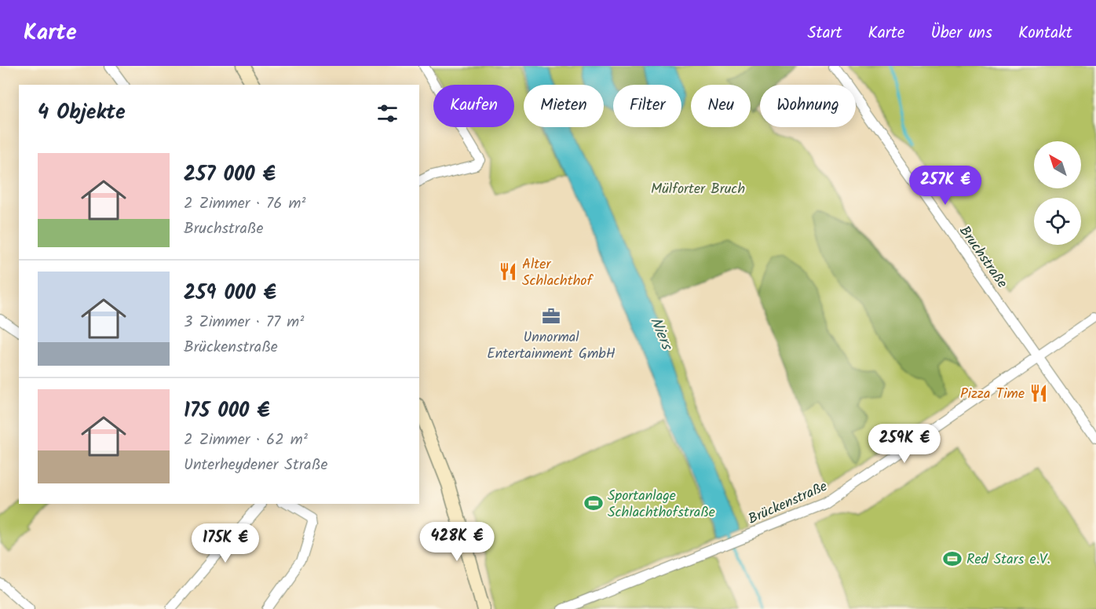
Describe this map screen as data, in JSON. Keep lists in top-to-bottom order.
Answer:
{
  "streets": {
    "street": ["Bruchstraße", "Brückenstraße"]
  },
  "crossings": [
    ["Bruchstraße", "Brückenstraße"]
  ],
  "water": ["Niers"],
  "parks": ["Mülforter Bruch"],
  "places": {
    "restaurant": ["Alter Schlachthof", "Pizza Time"],
    "office": ["Unnormal Entertainment GmbH"],
    "sports": ["Sportanlage Schlachthofstraße", "Red Stars e.V."]
  },
  "north": "top left",
  "page": {
    "header": "Karte",
    "nav": [
      "Start",
      "Karte",
      "Über uns",
      "Kontakt"
    ],
    "chip": [
      "Kaufen",
      "Mieten",
      "Filter",
      "Neu",
      "Wohnung"
    ],
    "heading": "4 Objekte",
    "list": [
      {
        "name": "257 000 €",
        "note": "2 Zimmer · 76 m² · Bruchstraße"
      },
      {
        "name": "259 000 €",
        "note": "3 Zimmer · 77 m² · Brückenstraße"
      },
      {
        "name": "175 000 €",
        "note": "2 Zimmer · 62 m² · Unterheydener Straße"
      }
    ],
    "price": [
      "257K €",
      "259K €",
      "428K €",
      "175K €"
    ]
  }
}
